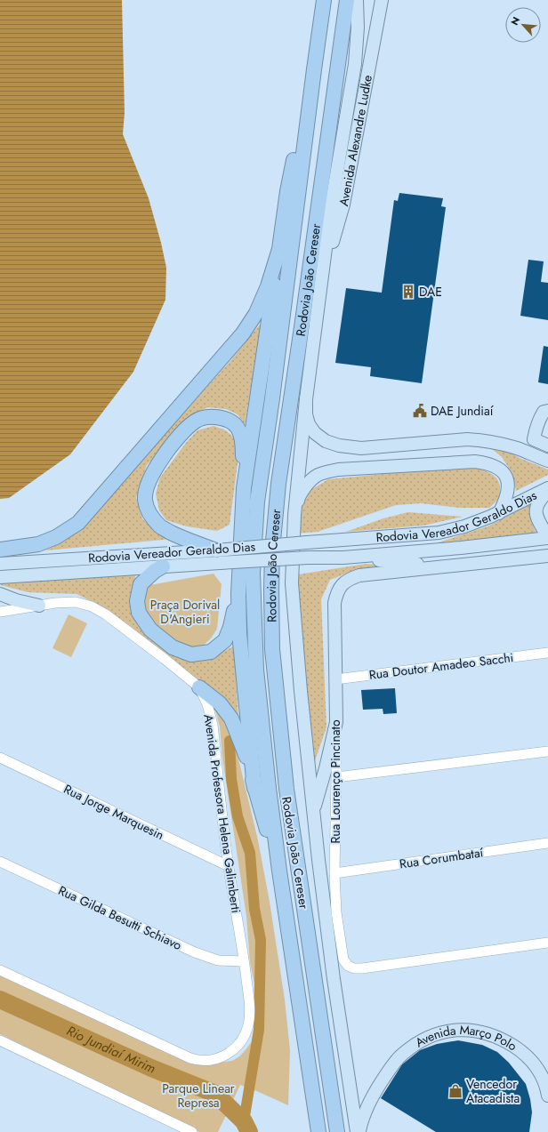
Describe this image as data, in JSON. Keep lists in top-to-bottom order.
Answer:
{
  "streets": {
    "highway": ["Rodovia João Cereser"],
    "main road": [
      "Avenida Alexandre Ludke",
      "Rodovia Vereador Geraldo Dias",
      "Rua Lourenço Pincinato",
      "Avenida Março Polo"
    ],
    "street": [
      "Rua Doutor Amadeo Sacchi",
      "Rua Jorge Marquesin",
      "Avenida Professora Helena Galimberti",
      "Rua Corumbataí",
      "Rua Gilda Besutti Schiavo"
    ]
  },
  "crossings": [
    ["Rua Doutor Amadeo Sacchi", "Rua Lourenço Pincinato"],
    ["Rua Lourenço Pincinato", "Rua Corumbataí"],
    ["Rua Jorge Marquesin", "Avenida Professora Helena Galimberti"],
    ["Avenida Professora Helena Galimberti", "Rua Gilda Besutti Schiavo"]
  ],
  "water": ["Rio Jundiaí Mirim"],
  "parks": ["Praça Dorival D'Angieri", "Parque Linear Represa"],
  "places": {
    "building": ["DAE"],
    "public building": ["DAE Jundiaí"],
    "shop": ["Vencedor Atacadista"]
  },
  "north": "top left"
}
